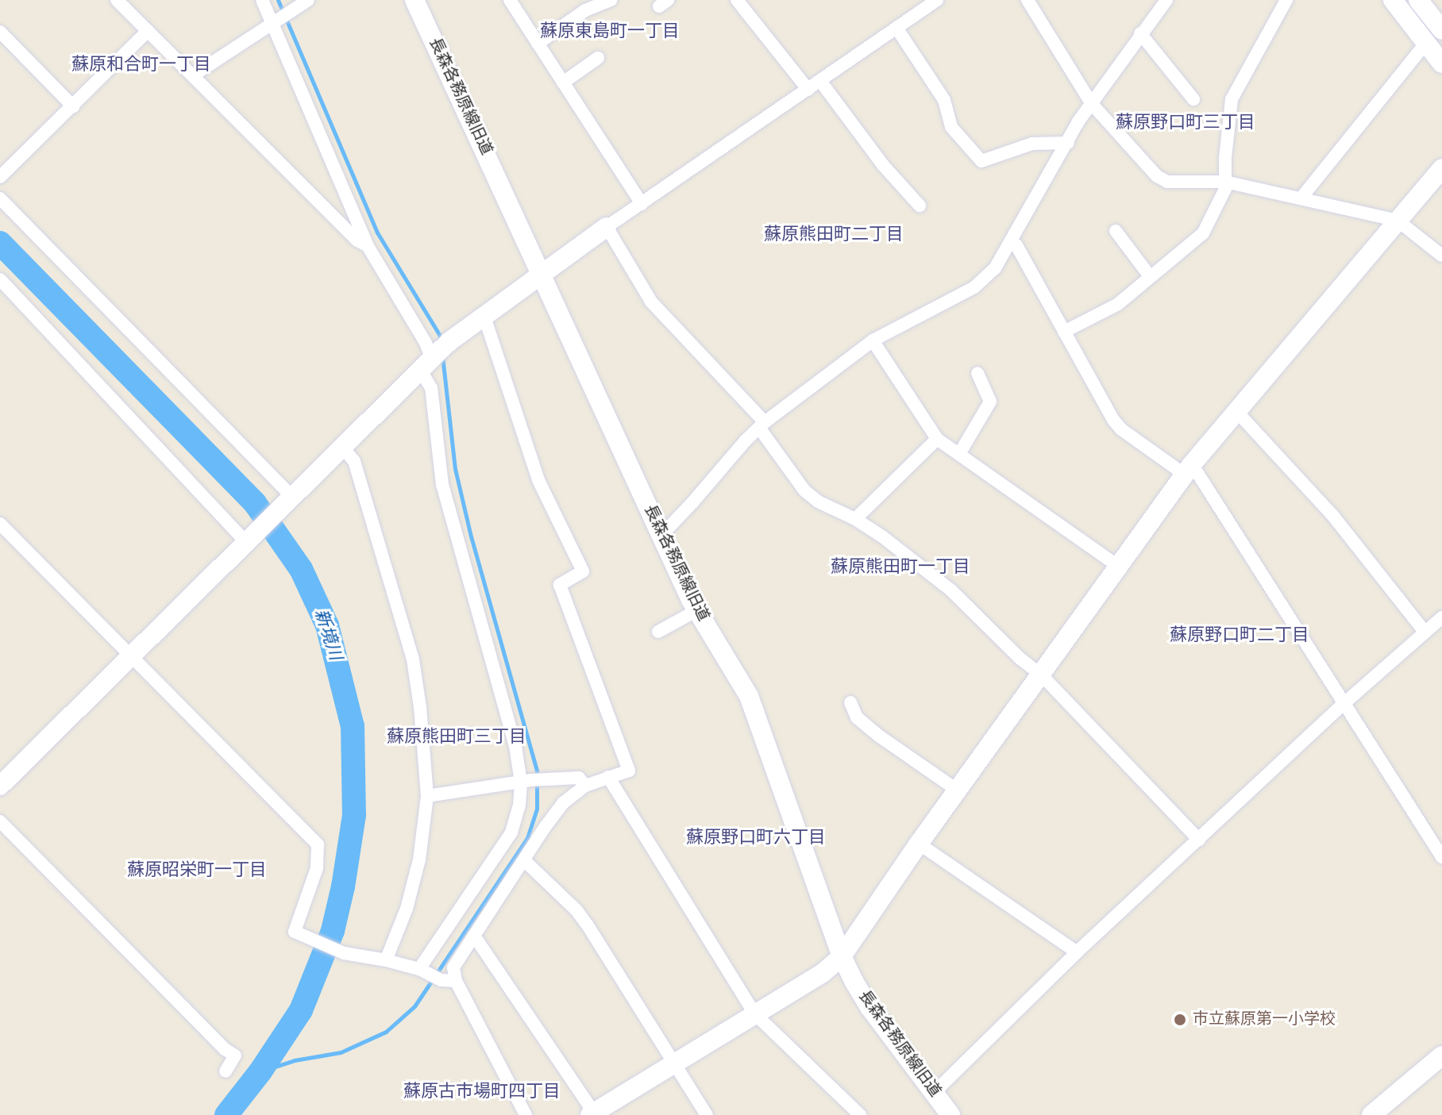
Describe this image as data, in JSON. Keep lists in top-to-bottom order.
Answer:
{
  "streets": {
    "street": ["長森各務原線旧道"]
  },
  "districts": [
    "蘇原東島町一丁目",
    "蘇原和合町一丁目",
    "蘇原野口町三丁目",
    "蘇原熊田町二丁目",
    "蘇原熊田町一丁目",
    "蘇原野口町二丁目",
    "蘇原熊田町三丁目",
    "蘇原野口町六丁目",
    "蘇原昭栄町一丁目",
    "蘇原古市場町四丁目"
  ],
  "water": ["新境川"],
  "places": ["市立蘇原第一小学校"]
}
